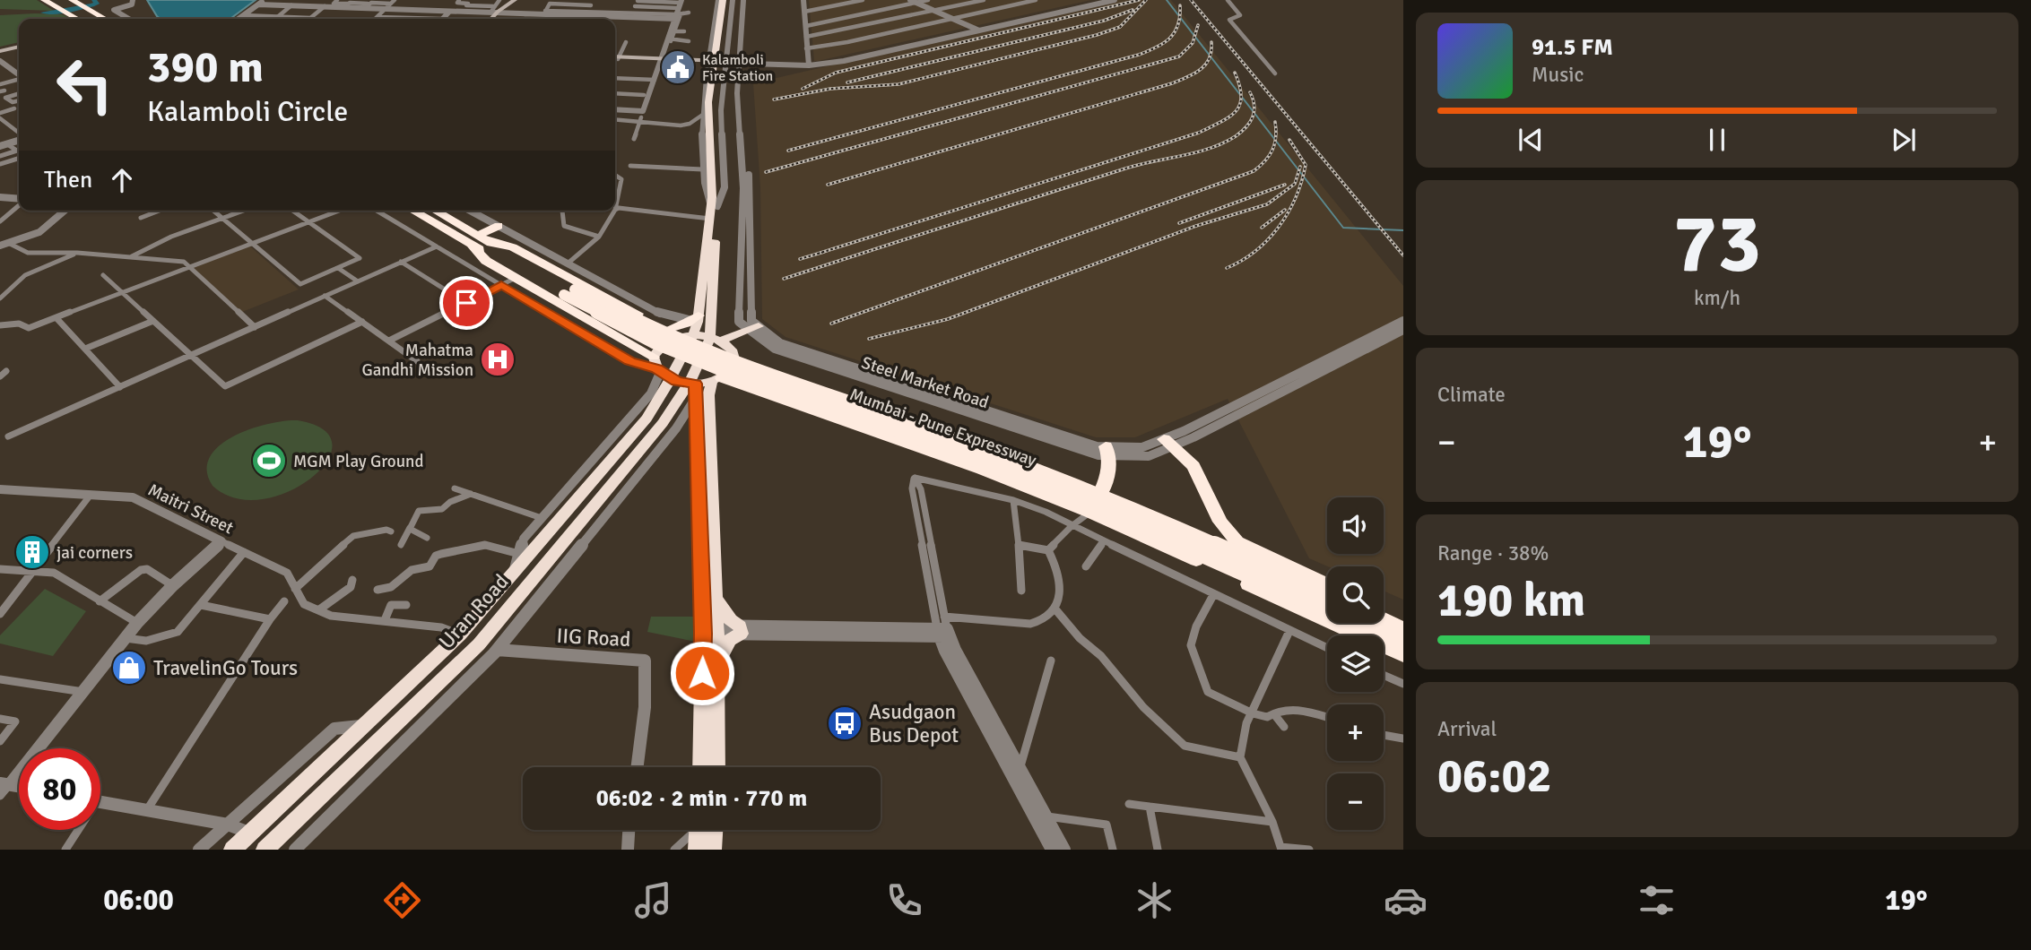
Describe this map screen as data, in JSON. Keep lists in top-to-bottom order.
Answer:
{
  "streets": {
    "highway": ["Mumbai - Pune Expressway", "Uran Road"],
    "street": ["Steel Market Road", "Maitri Street", "IIG Road"]
  },
  "places": {
    "public building": ["Kalamboli Fire Station"],
    "hospital": ["Mahatma Gandhi Mission"],
    "sports": ["MGM Play Ground"],
    "building": ["jai corners"],
    "shop": ["TravelinGo Tours"],
    "bus stop": ["Asudgaon Bus Depot"]
  },
  "page": {
    "turn": ["390 m", "Kalamboli Circle"],
    "song": ["91.5 FM", "Music"],
    "then": "Then",
    "tile": [
      ["73", "km/h"],
      "Climate",
      ["Range · 38%", "190 km"],
      ["Arrival", "06:02"]
    ],
    "heat": ["−", "19°", "+"],
    "map_buttons": ["+", "−"],
    "limit": "80",
    "trip": "06:02 · 2 min · 770 m",
    "tabs": ["06:00", "19°"]
  }
}
